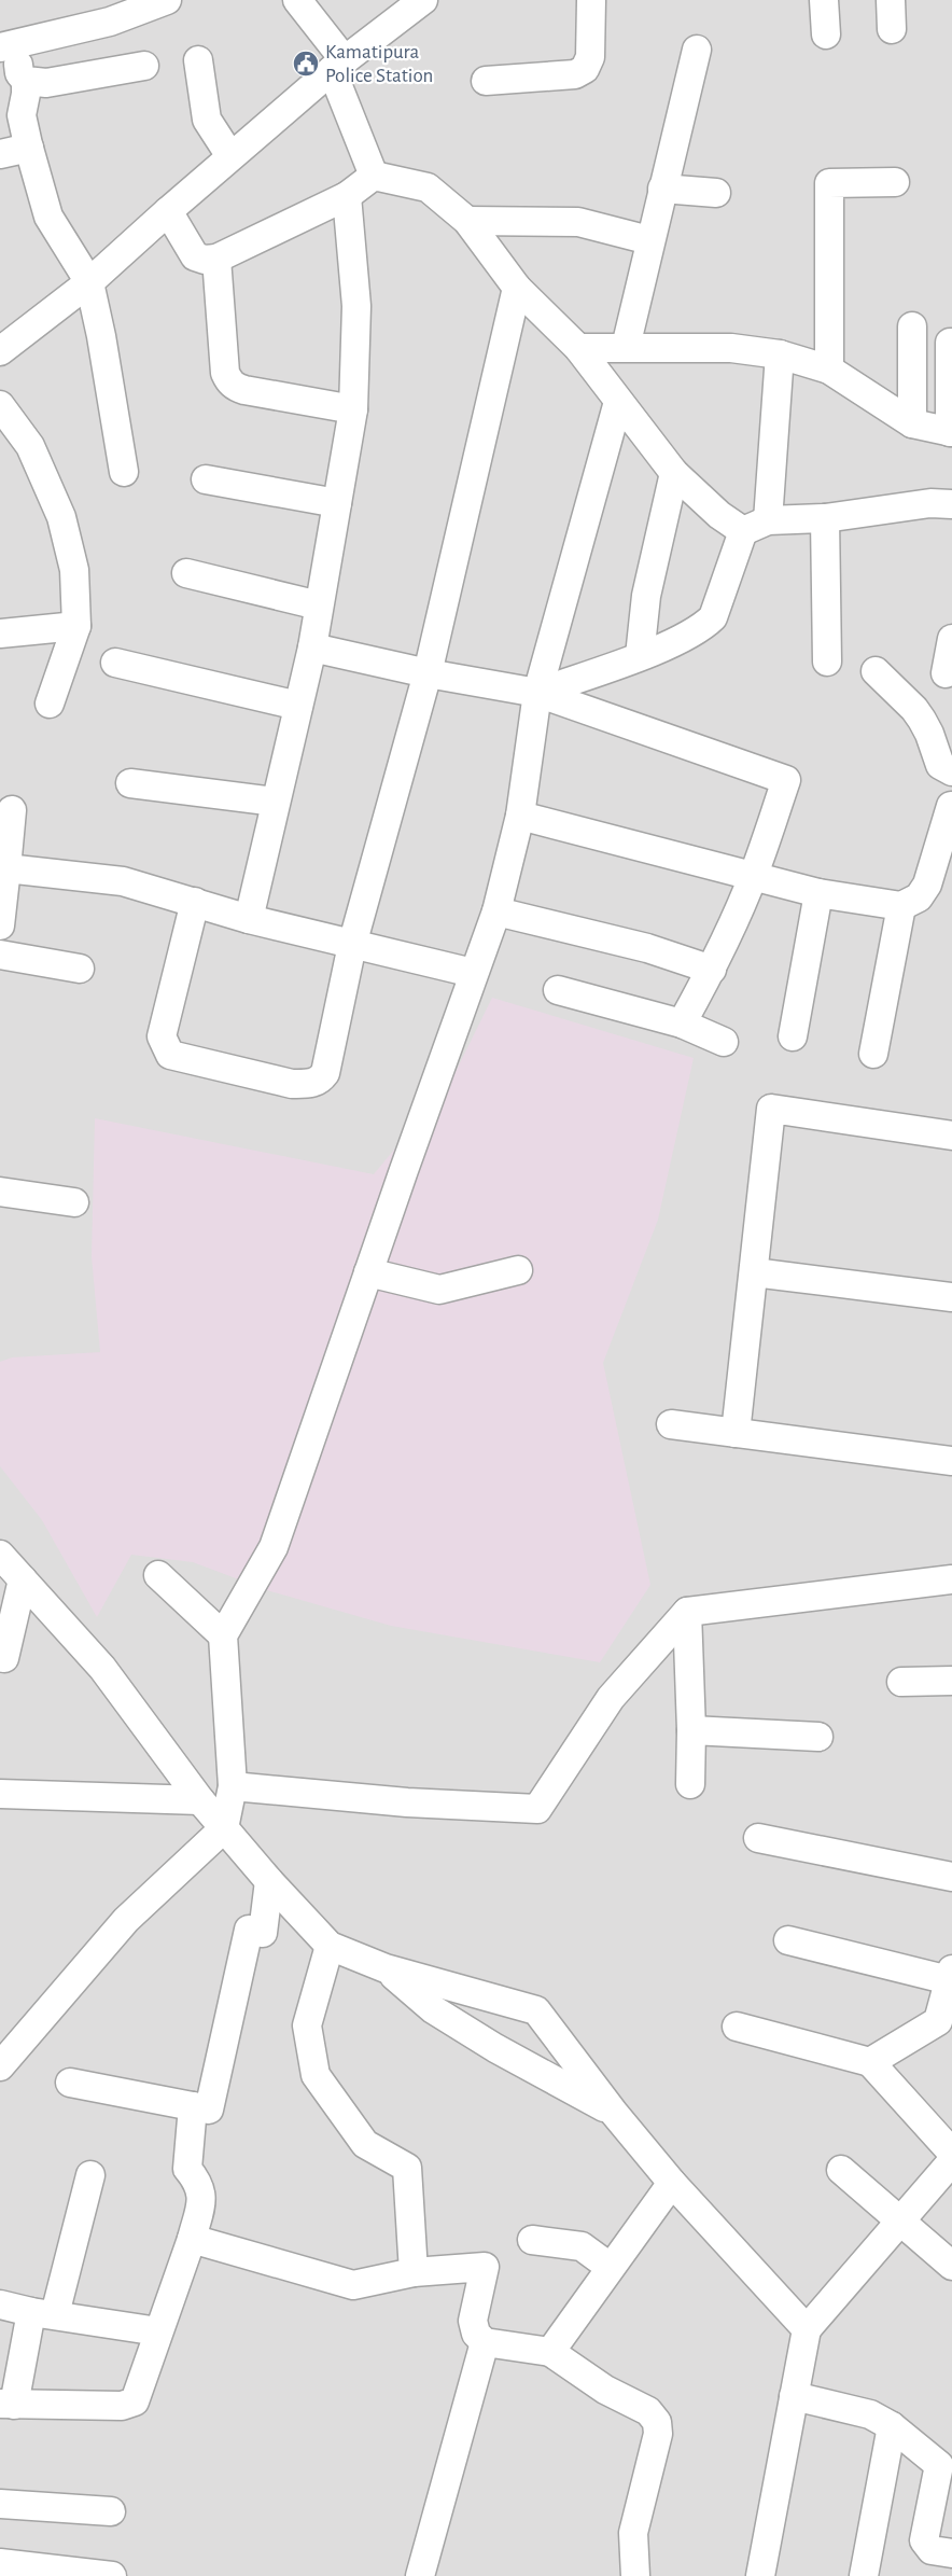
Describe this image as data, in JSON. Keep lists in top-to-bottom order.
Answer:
{
  "places": {
    "public building": ["Kamatipura Police Station"]
  }
}
